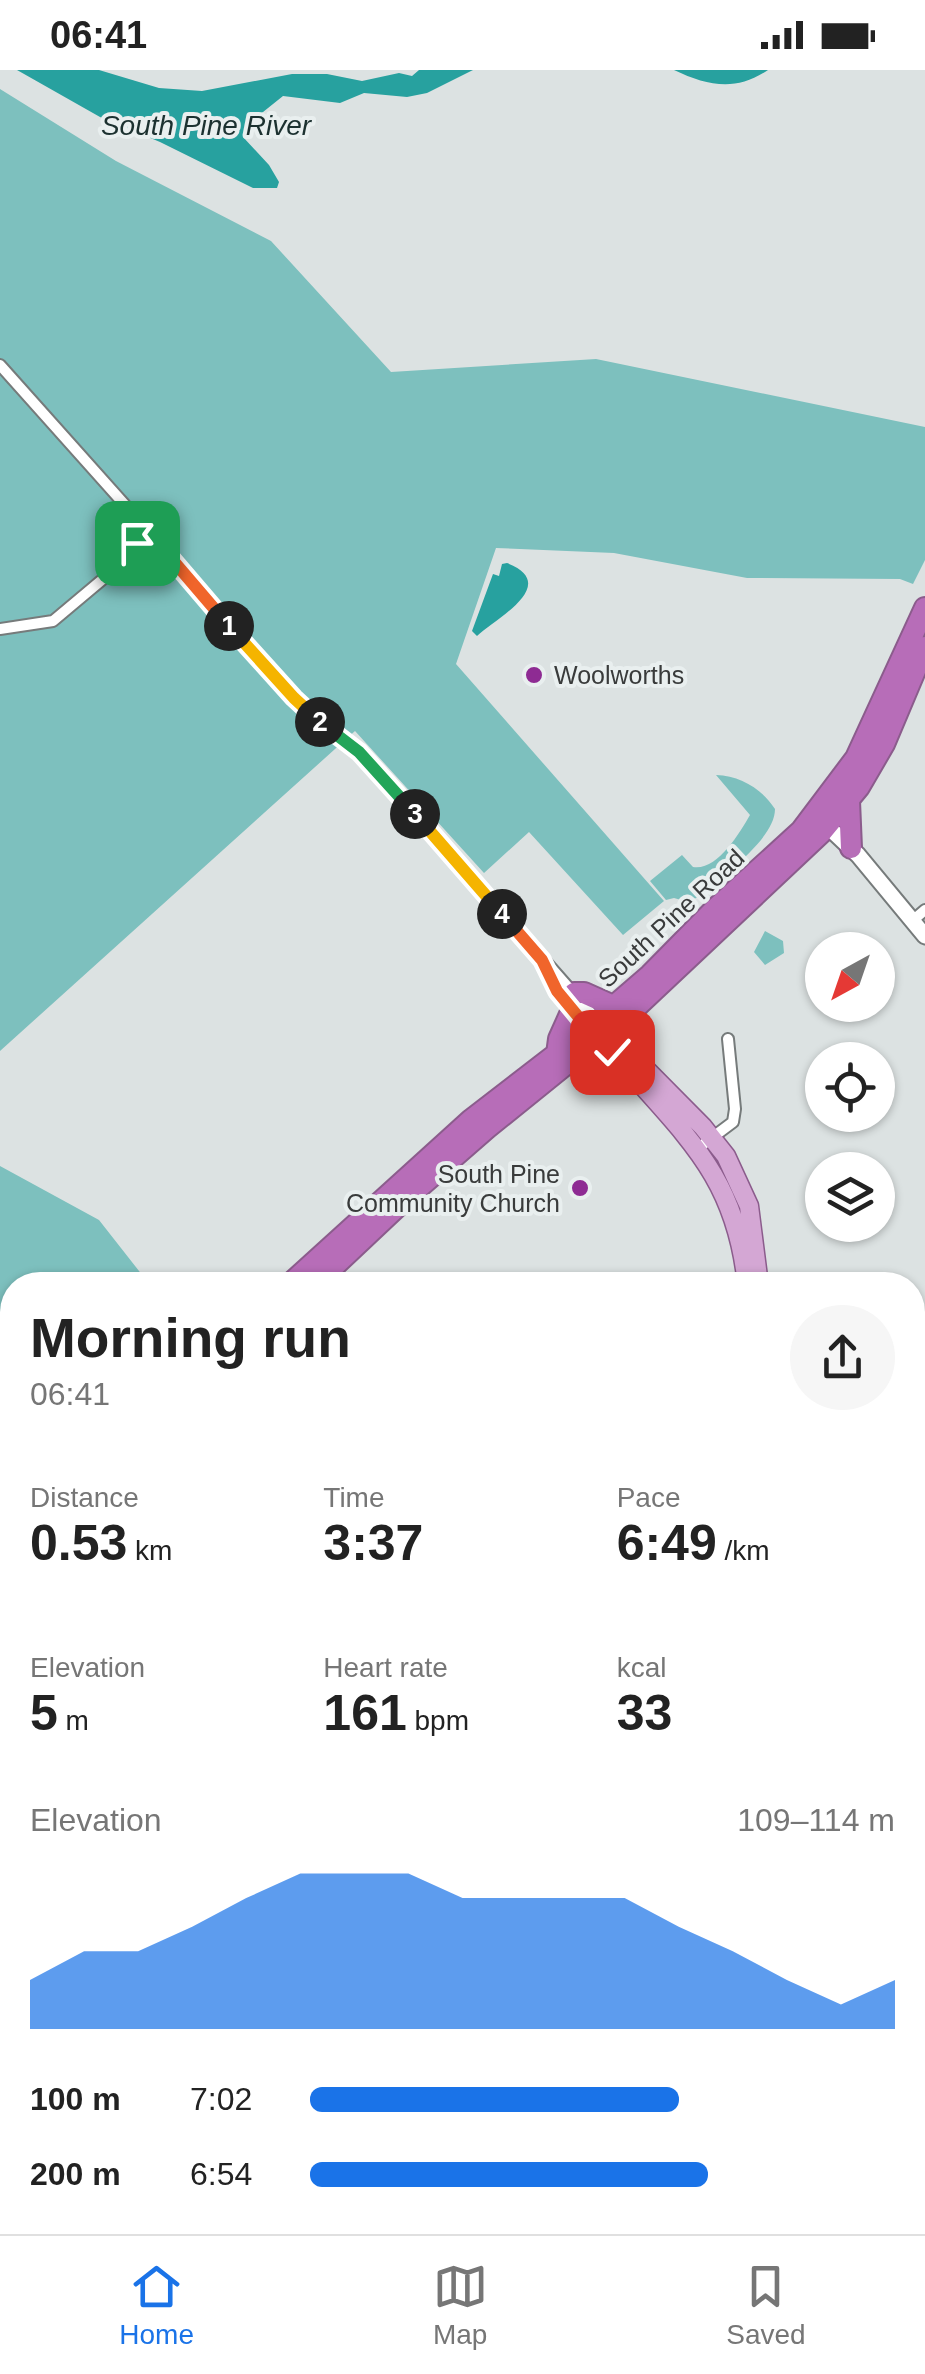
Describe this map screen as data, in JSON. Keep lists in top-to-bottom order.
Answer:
{
  "streets": {
    "highway": ["South Pine Road"]
  },
  "water": ["South Pine River"],
  "places": ["Woolworths", "South Pine Community Church"],
  "north": "bottom left",
  "page": {
    "status": "06:41",
    "pins": [
      "1",
      "2",
      "3",
      "4"
    ],
    "heading": ["Morning run", "06:41"],
    "stats": [
      ["Distance", "0.53 km"],
      ["Time", "3:37"],
      ["Pace", "6:49 /km"],
      ["Elevation", "5 m"],
      ["Heart rate", "161 bpm"],
      ["kcal", "33"]
    ],
    "chart": ["Elevation", "109–114 m"],
    "list": [
      {
        "name": "100 m",
        "note": "7:02"
      },
      {
        "name": "200 m",
        "note": "6:54"
      }
    ],
    "tabs": ["Home", "Map", "Saved"]
  }
}
